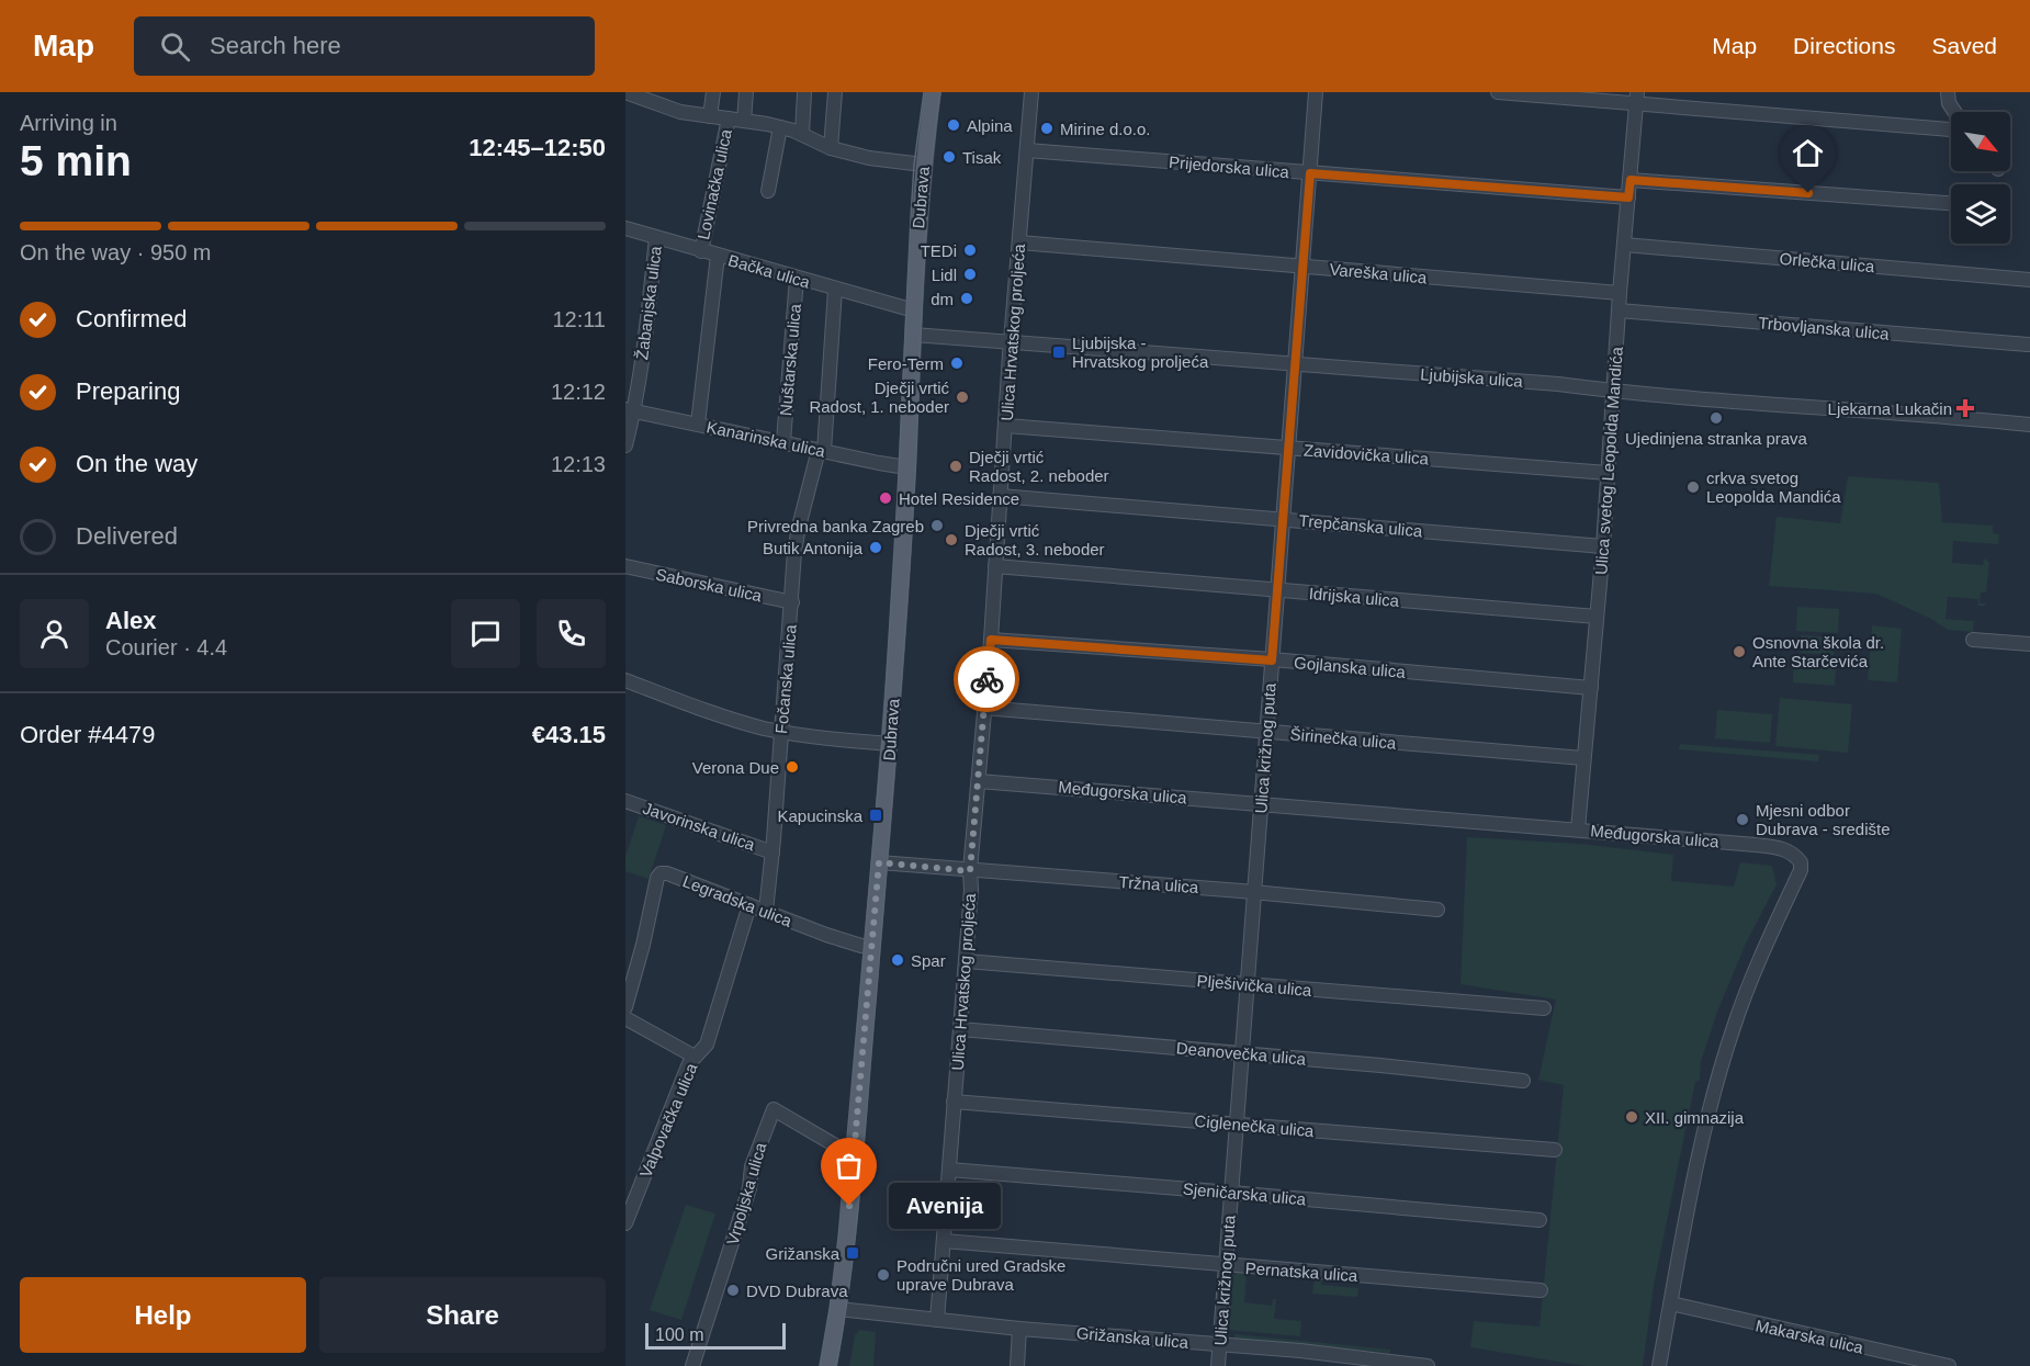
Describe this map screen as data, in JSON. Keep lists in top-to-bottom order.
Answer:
{
  "streets": {
    "main road": ["Dubrava"],
    "street": [
      "Prijedorska ulica",
      "Lovinačka ulica",
      "Orlečka ulica",
      "Bačka ulica",
      "Vareška ulica",
      "Žabanjska ulica",
      "Trbovljanska ulica",
      "Ulica Hrvatskog proljeća",
      "Nuštarska ulica",
      "Ljubijska ulica",
      "Kanarinska ulica",
      "Zavidovička ulica",
      "Ulica svetog Leopolda Mandića",
      "Trepčanska ulica",
      "Saborska ulica",
      "Idrijska ulica",
      "Gojlanska ulica",
      "Fočanska ulica",
      "Širinečka ulica",
      "Ulica križnog puta",
      "Međugorska ulica",
      "Javorinska ulica",
      "Tržna ulica",
      "Legradska ulica",
      "Plješivička ulica",
      "Deanovečka ulica",
      "Valpovačka ulica",
      "Ciglenečka ulica",
      "Vrpoljska ulica",
      "Sjeničarska ulica",
      "Pernatska ulica",
      "Makarska ulica",
      "Grižanska ulica"
    ]
  },
  "crossings": [
    ["Prijedorska ulica", "Ulica Hrvatskog proljeća"],
    ["Prijedorska ulica", "Ulica svetog Leopolda Mandića"],
    ["Prijedorska ulica", "Ulica križnog puta"],
    ["Lovinačka ulica", "Bačka ulica"],
    ["Dubrava", "Bačka ulica"],
    ["Dubrava", "Ljubijska ulica"],
    ["Dubrava", "Kanarinska ulica"],
    ["Dubrava", "Tržna ulica"],
    ["Dubrava", "Legradska ulica"],
    ["Dubrava", "Vrpoljska ulica"],
    ["Dubrava", "Grižanska ulica"],
    ["Orlečka ulica", "Ulica svetog Leopolda Mandića"],
    ["Bačka ulica", "Žabanjska ulica"],
    ["Bačka ulica", "Nuštarska ulica"],
    ["Bačka ulica", "Fočanska ulica"],
    ["Vareška ulica", "Ulica Hrvatskog proljeća"],
    ["Vareška ulica", "Ulica svetog Leopolda Mandića"],
    ["Vareška ulica", "Ulica križnog puta"],
    ["Žabanjska ulica", "Kanarinska ulica"],
    ["Trbovljanska ulica", "Ulica svetog Leopolda Mandića"],
    ["Ulica Hrvatskog proljeća", "Ljubijska ulica"],
    ["Ulica Hrvatskog proljeća", "Zavidovička ulica"],
    ["Ulica Hrvatskog proljeća", "Trepčanska ulica"],
    ["Ulica Hrvatskog proljeća", "Idrijska ulica"],
    ["Ulica Hrvatskog proljeća", "Gojlanska ulica"],
    ["Ulica Hrvatskog proljeća", "Širinečka ulica"],
    ["Ulica Hrvatskog proljeća", "Međugorska ulica"],
    ["Ulica Hrvatskog proljeća", "Tržna ulica"],
    ["Ulica Hrvatskog proljeća", "Plješivička ulica"],
    ["Ulica Hrvatskog proljeća", "Deanovečka ulica"],
    ["Ulica Hrvatskog proljeća", "Ciglenečka ulica"],
    ["Ulica Hrvatskog proljeća", "Sjeničarska ulica"],
    ["Ulica Hrvatskog proljeća", "Pernatska ulica"],
    ["Ulica Hrvatskog proljeća", "Grižanska ulica"],
    ["Nuštarska ulica", "Kanarinska ulica"],
    ["Ljubijska ulica", "Ulica svetog Leopolda Mandića"],
    ["Ljubijska ulica", "Ulica križnog puta"],
    ["Kanarinska ulica", "Fočanska ulica"],
    ["Zavidovička ulica", "Ulica svetog Leopolda Mandića"],
    ["Zavidovička ulica", "Ulica križnog puta"],
    ["Ulica svetog Leopolda Mandića", "Trepčanska ulica"],
    ["Ulica svetog Leopolda Mandića", "Idrijska ulica"],
    ["Ulica svetog Leopolda Mandića", "Gojlanska ulica"],
    ["Ulica svetog Leopolda Mandića", "Širinečka ulica"],
    ["Ulica svetog Leopolda Mandića", "Međugorska ulica"],
    ["Trepčanska ulica", "Ulica križnog puta"],
    ["Saborska ulica", "Fočanska ulica"],
    ["Idrijska ulica", "Ulica križnog puta"],
    ["Gojlanska ulica", "Ulica križnog puta"],
    ["Fočanska ulica", "Javorinska ulica"],
    ["Fočanska ulica", "Legradska ulica"],
    ["Širinečka ulica", "Ulica križnog puta"],
    ["Ulica križnog puta", "Međugorska ulica"],
    ["Ulica križnog puta", "Tržna ulica"],
    ["Ulica križnog puta", "Plješivička ulica"],
    ["Ulica križnog puta", "Deanovečka ulica"],
    ["Ulica križnog puta", "Ciglenečka ulica"],
    ["Ulica križnog puta", "Sjeničarska ulica"],
    ["Ulica križnog puta", "Pernatska ulica"],
    ["Ulica križnog puta", "Grižanska ulica"],
    ["Međugorska ulica", "Makarska ulica"],
    ["Legradska ulica", "Valpovačka ulica"]
  ],
  "places": {
    "other": [
      "Alpina",
      "Mirine d.o.o.",
      "Tisak",
      "TEDi",
      "Lidl",
      "dm",
      "Fero-Term",
      "Dječji vrtić Radost, 1. neboder",
      "Ujedinjena stranka prava",
      "Dječji vrtić Radost, 2. neboder",
      "crkva svetog Leopolda Mandića",
      "Hotel Residence",
      "Privredna banka Zagreb",
      "Dječji vrtić Radost, 3. neboder",
      "Butik Antonija",
      "Osnovna škola dr. Ante Starčevića",
      "Verona Due",
      "Mjesni odbor Dubrava - središte",
      "Spar",
      "XII. gimnazija",
      "Avenija",
      "Područni ured Gradske uprave Dubrava",
      "DVD Dubrava"
    ],
    "transit": ["Ljubijska - Hrvatskog proljeća", "Kapucinska", "Grižanska"],
    "health": ["Ljekarna Lukačin"]
  },
  "scale_bar": "100 m",
  "north": "bottom right",
  "page": {
    "header": "Map",
    "search": "Search here",
    "nav": ["Map", "Directions", "Saved"],
    "heading": ["5 min", "Arriving in", "12:45–12:50"],
    "panel": [
      "Alex",
      "Courier · 4.4",
      "Order #4479",
      "€43.15"
    ],
    "bar": "On the way · 950 m",
    "list": [
      ["Confirmed", "12:11"],
      ["Preparing", "12:12"],
      ["On the way", "12:13"],
      "Delivered"
    ],
    "bubble": "Avenija",
    "buttons": ["Help", "Share"],
    "scale": "100 m"
  }
}
